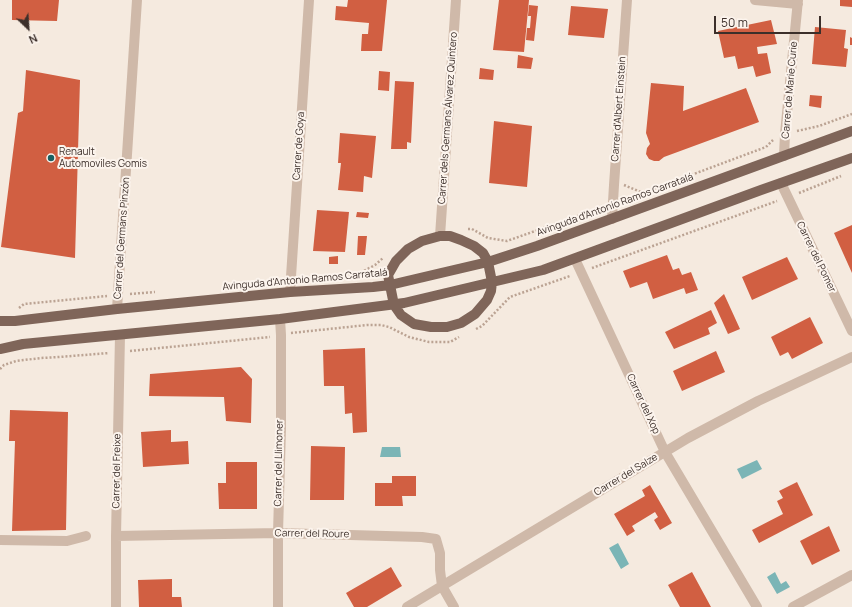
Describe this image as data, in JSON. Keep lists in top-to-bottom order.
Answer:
{
  "streets": {
    "main road": ["Avinguda d'Antonio Ramos Carratalá"],
    "street": [
      "Carrer de Marie Curie",
      "Carrer d'Albert Einstein",
      "Carrer dels Germans Álvarez Quintero",
      "Carrer de Goya",
      "Carrer del Germans Pinzón",
      "Carrer del Pomer",
      "Carrer del Xop",
      "Carrer del Llimoner",
      "Carrer del Freixe",
      "Carrer del Salze",
      "Carrer del Roure"
    ]
  },
  "crossings": [
    ["Carrer de Marie Curie", "Avinguda d'Antonio Ramos Carratalá"],
    ["Carrer d'Albert Einstein", "Avinguda d'Antonio Ramos Carratalá"],
    ["Carrer de Goya", "Avinguda d'Antonio Ramos Carratalá"],
    ["Avinguda d'Antonio Ramos Carratalá", "Carrer del Germans Pinzón"],
    ["Carrer del Xop", "Carrer del Salze"],
    ["Carrer del Llimoner", "Carrer del Roure"],
    ["Carrer del Freixe", "Carrer del Roure"],
    ["Carrer del Salze", "Carrer del Roure"]
  ],
  "places": ["Renault Automoviles Gomis"],
  "scale_bar": "50 m",
  "north": "bottom right"
}
